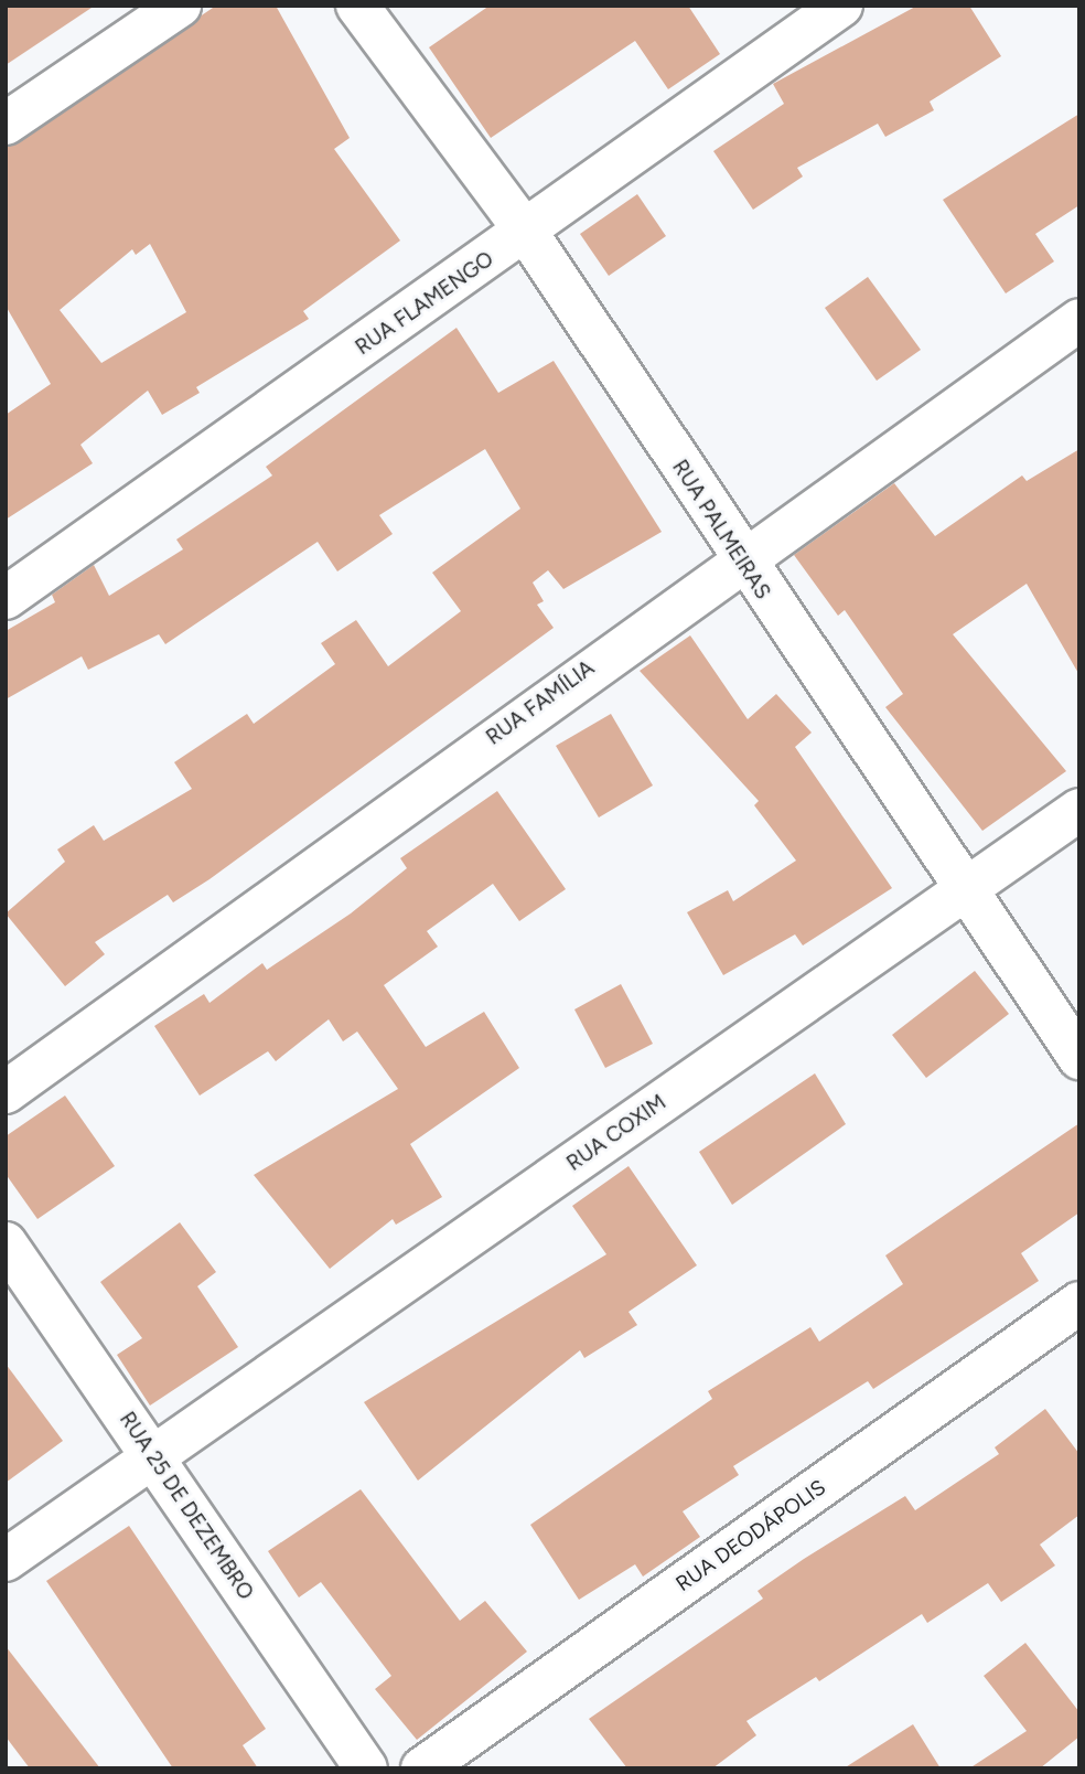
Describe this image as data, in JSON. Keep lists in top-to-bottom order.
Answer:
{
  "streets": {
    "street": [
      "RUA FLAMENGO",
      "RUA PALMEIRAS",
      "RUA FAMÍLIA",
      "RUA COXIM",
      "RUA 25 DE DEZEMBRO",
      "RUA DEODÁPOLIS"
    ]
  },
  "crossings": [
    ["RUA FLAMENGO", "RUA PALMEIRAS"],
    ["RUA PALMEIRAS", "RUA FAMÍLIA"],
    ["RUA PALMEIRAS", "RUA COXIM"],
    ["RUA COXIM", "RUA 25 DE DEZEMBRO"]
  ]
}
